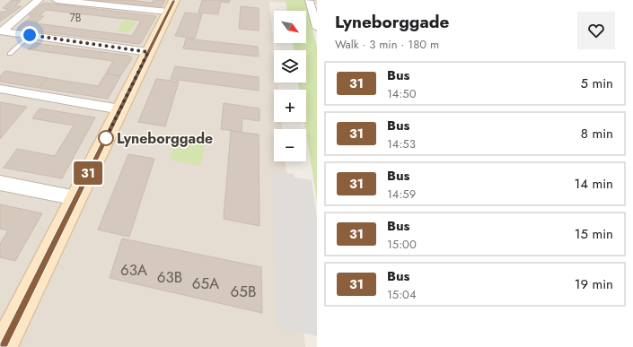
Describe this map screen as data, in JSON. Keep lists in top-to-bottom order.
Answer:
{
  "places": ["Lyneborggade"],
  "lines": ["bus line 31"],
  "house_numbers": [
    "7B",
    "63A",
    "63B",
    "65A",
    "65B"
  ],
  "north": "bottom right",
  "page": {
    "on_map": "31",
    "heading": ["Lyneborggade", "Walk · 3 min · 180 m"],
    "map_buttons": ["+", "−"],
    "list": [
      {
        "mark": "31",
        "name": "Bus",
        "note": "14:50",
        "value": "5 min"
      },
      {
        "mark": "31",
        "name": "Bus",
        "note": "14:53",
        "value": "8 min"
      },
      {
        "mark": "31",
        "name": "Bus",
        "note": "14:59",
        "value": "14 min"
      },
      {
        "mark": "31",
        "name": "Bus",
        "note": "15:00",
        "value": "15 min"
      },
      {
        "mark": "31",
        "name": "Bus",
        "note": "15:04",
        "value": "19 min"
      }
    ]
  }
}
